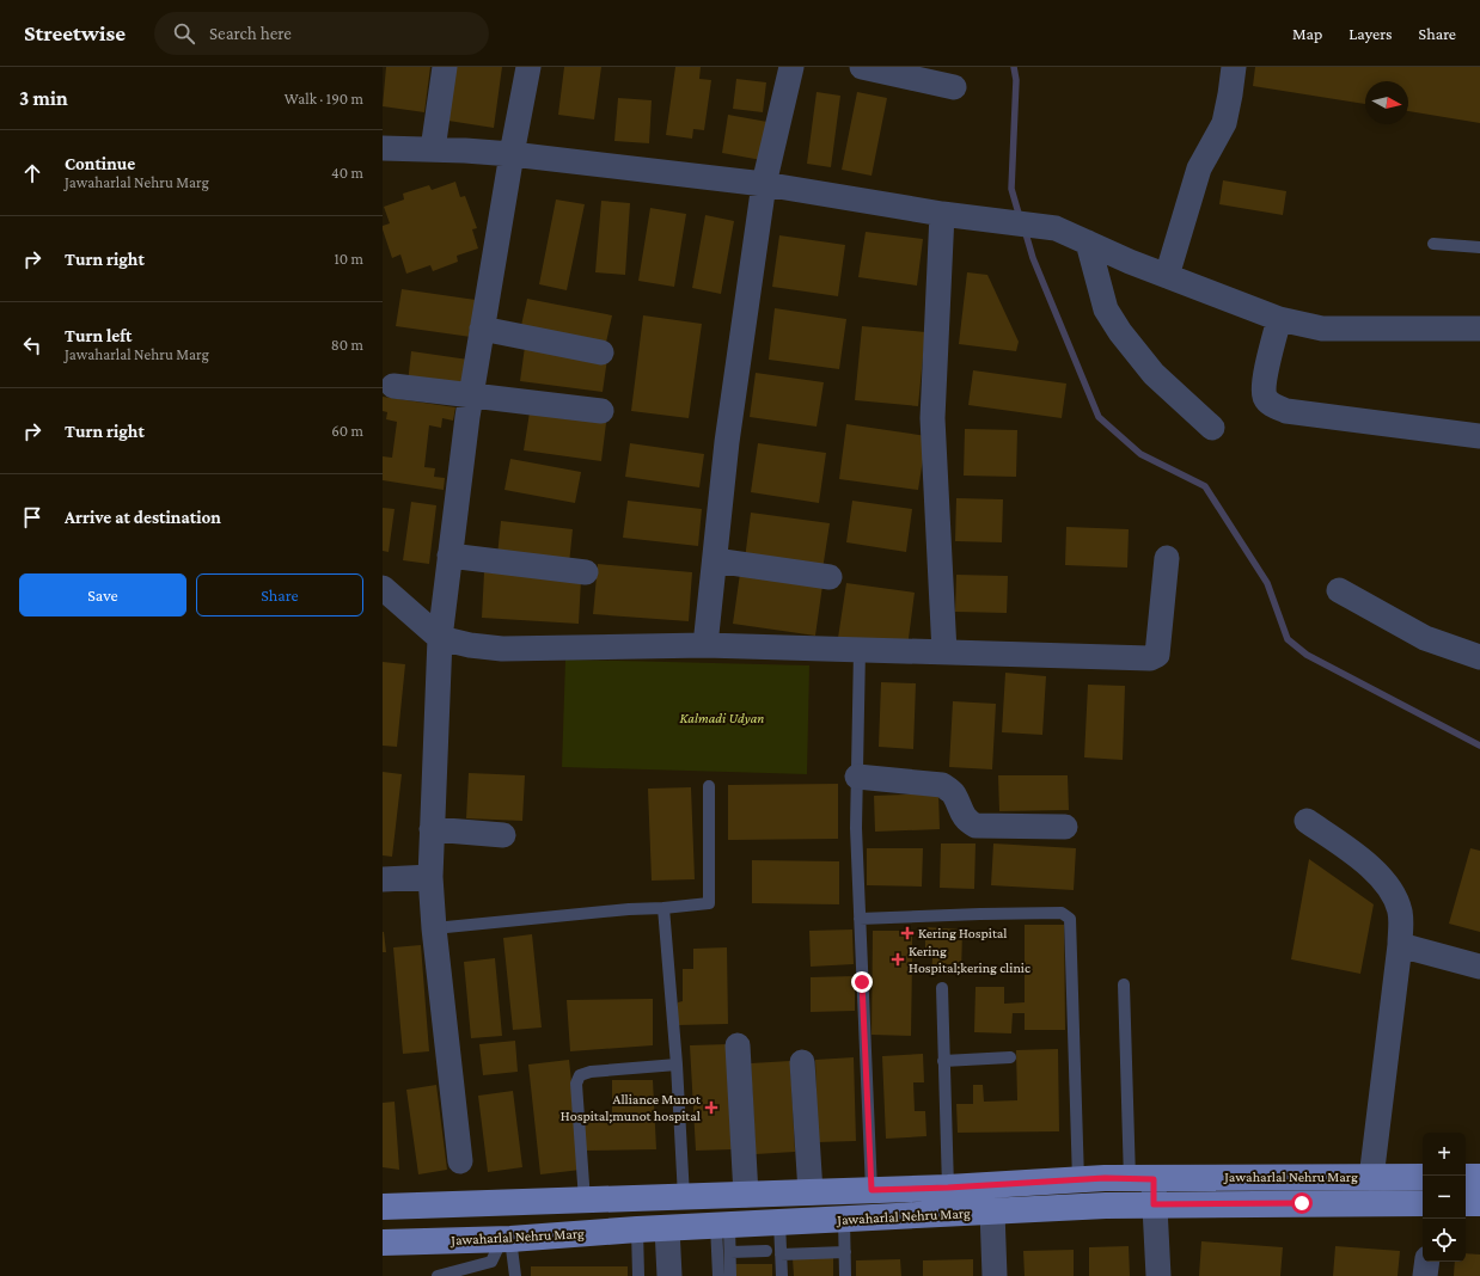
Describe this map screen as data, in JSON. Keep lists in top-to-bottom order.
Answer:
{
  "streets": {
    "main road": ["Jawaharlal Nehru Marg"]
  },
  "parks": ["Kalmadi Udyan"],
  "places": {
    "health": ["Kering Hospital", "Kering Hospital;kering clinic", "Alliance Munot Hospital;munot hospital"]
  },
  "north": "right",
  "page": {
    "header": "Streetwise",
    "search": "Search here",
    "nav": ["Map", "Layers", "Share"],
    "heading": ["3 min", "Walk · 190 m"],
    "list": [
      ["Continue", "Jawaharlal Nehru Marg", "40 m"],
      ["Turn right", "10 m"],
      ["Turn left", "Jawaharlal Nehru Marg", "80 m"],
      ["Turn right", "60 m"],
      "Arrive at destination"
    ],
    "buttons": ["Save", "Share"],
    "map_buttons": ["+", "−"]
  }
}
